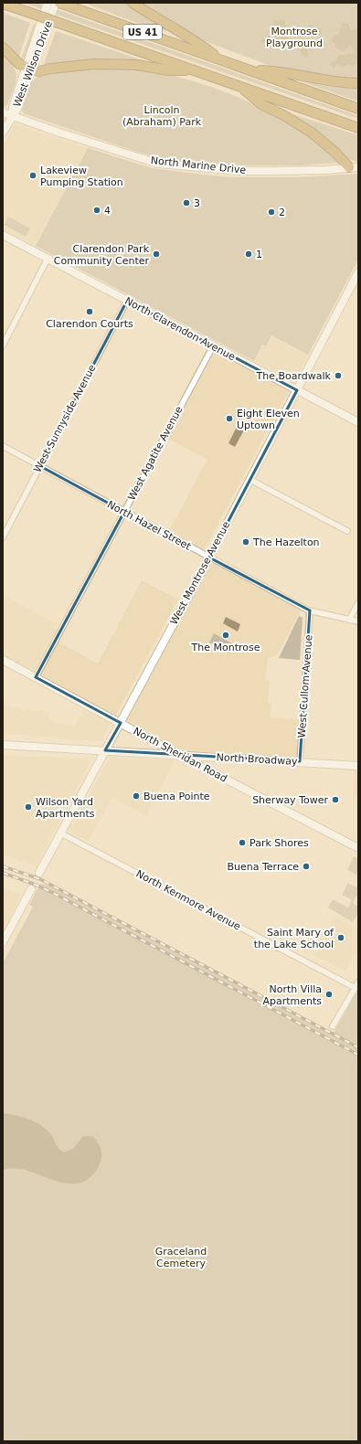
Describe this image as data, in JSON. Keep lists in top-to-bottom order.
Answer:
{
  "streets": {
    "highway": ["US 41"],
    "main road": [
      "West Wilson Drive",
      "North Marine Drive",
      "North Clarendon Avenue",
      "West Montrose Avenue",
      "North Sheridan Road",
      "North Broadway"
    ],
    "street": [
      "West Sunnyside Avenue",
      "West Agatite Avenue",
      "North Hazel Street",
      "West Cullom Avenue",
      "North Kenmore Avenue"
    ]
  },
  "crossings": [
    ["US 41", "West Wilson Drive"],
    ["West Wilson Drive", "North Marine Drive"],
    ["North Clarendon Avenue", "West Sunnyside Avenue"],
    ["North Clarendon Avenue", "West Agatite Avenue"],
    ["North Clarendon Avenue", "West Montrose Avenue"],
    ["West Sunnyside Avenue", "North Hazel Street"],
    ["West Agatite Avenue", "North Hazel Street"],
    ["West Agatite Avenue", "North Sheridan Road"],
    ["North Hazel Street", "West Montrose Avenue"],
    ["North Hazel Street", "West Cullom Avenue"],
    ["West Montrose Avenue", "North Sheridan Road"],
    ["West Montrose Avenue", "North Broadway"],
    ["West Montrose Avenue", "North Kenmore Avenue"],
    ["West Cullom Avenue", "North Broadway"],
    ["North Sheridan Road", "North Broadway"]
  ],
  "parks": ["Montrose Playground", "Lincoln (Abraham) Park", "Graceland Cemetery"],
  "places": [
    "Lakeview Pumping Station",
    "3",
    "4",
    "2",
    "Clarendon Park Community Center",
    "1",
    "Clarendon Courts",
    "The Boardwalk",
    "Eight Eleven Uptown",
    "The Hazelton",
    "The Montrose",
    "Buena Pointe",
    "Sherway Tower",
    "Wilson Yard Apartments",
    "Park Shores",
    "Buena Terrace",
    "Saint Mary of the Lake School",
    "North Villa Apartments"
  ]
}
